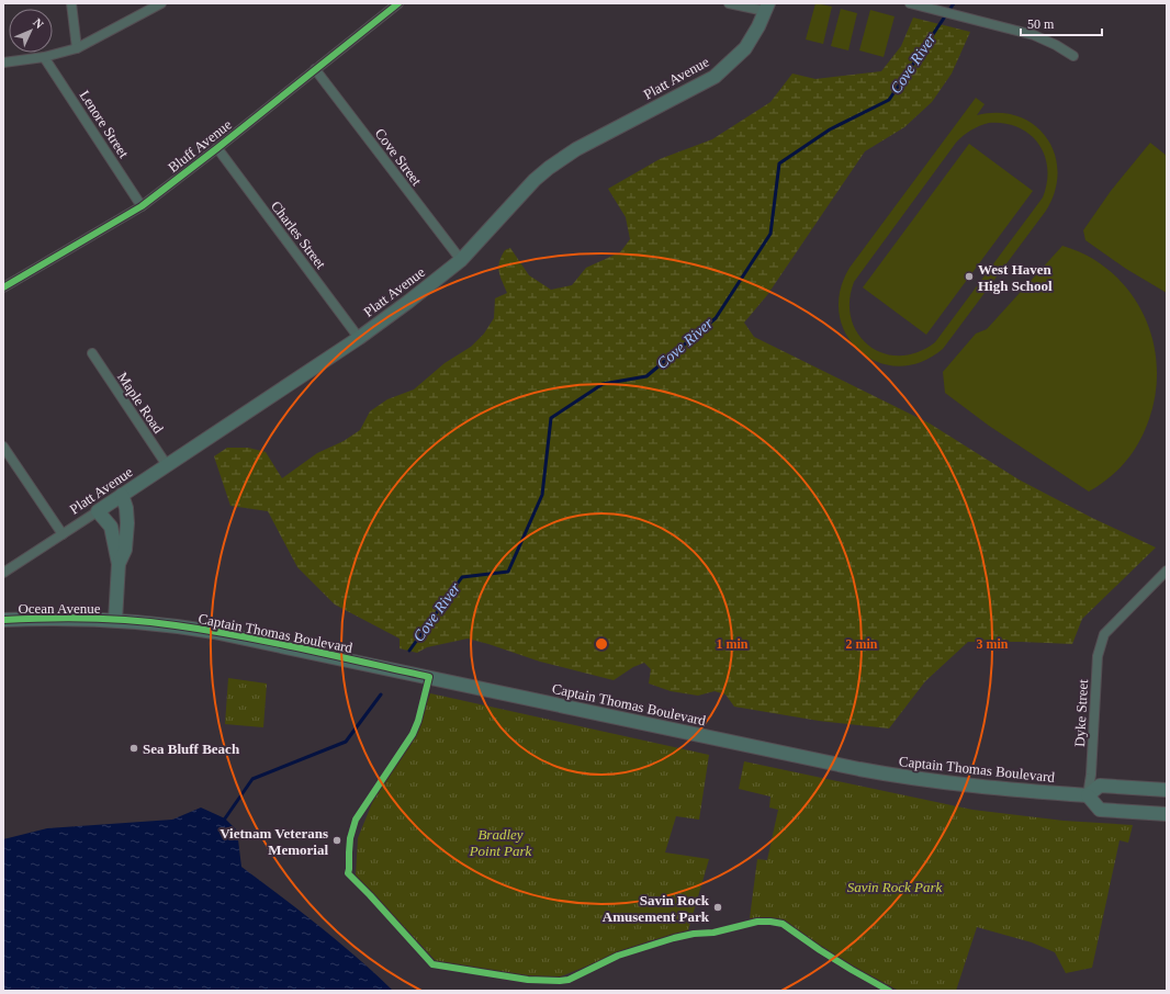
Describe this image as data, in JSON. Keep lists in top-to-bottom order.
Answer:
{
  "streets": {
    "main road": ["Platt Avenue", "Ocean Avenue", "Captain Thomas Boulevard"],
    "street": [
      "Lenore Street",
      "Bluff Avenue",
      "Cove Street",
      "Charles Street",
      "Maple Road",
      "Dyke Street"
    ]
  },
  "crossings": [
    ["Platt Avenue", "Cove Street"],
    ["Platt Avenue", "Charles Street"],
    ["Platt Avenue", "Maple Road"],
    ["Lenore Street", "Bluff Avenue"],
    ["Bluff Avenue", "Cove Street"],
    ["Bluff Avenue", "Charles Street"],
    ["Ocean Avenue", "Captain Thomas Boulevard"],
    ["Captain Thomas Boulevard", "Dyke Street"]
  ],
  "water": ["Cove River"],
  "parks": ["Bradley Point Park", "Savin Rock Park"],
  "places": [
    "West Haven High School",
    "Sea Bluff Beach",
    "Vietnam Veterans Memorial",
    "Savin Rock Amusement Park"
  ],
  "scale_bar": "50 m",
  "north": "top right",
  "rings": ["1 min", "2 min", "3 min"]
}
